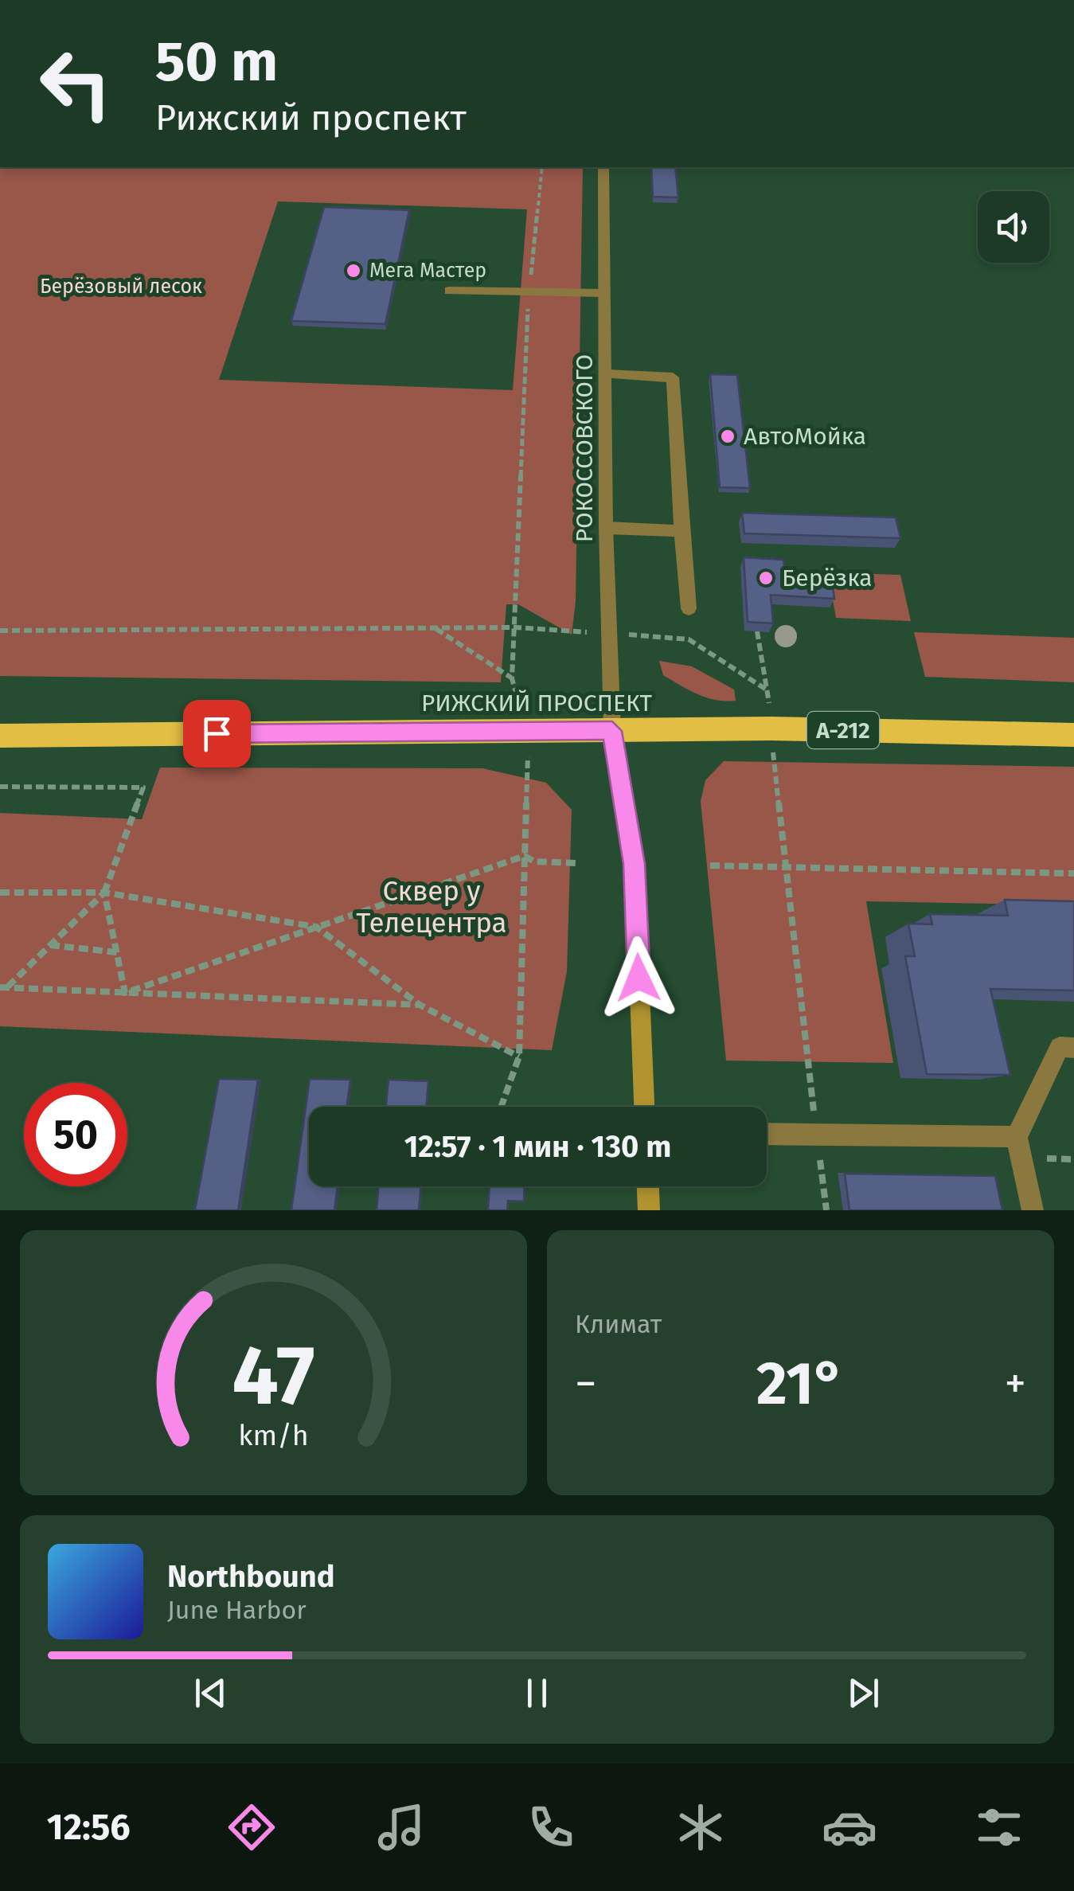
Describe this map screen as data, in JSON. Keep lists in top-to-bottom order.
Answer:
{
  "streets": {
    "highway": ["РИЖСКИЙ ПРОСПЕКТ", "А-212"],
    "street": ["РОКОССОВСКОГО"]
  },
  "crossings": [
    ["РОКОССОВСКОГО", "РИЖСКИЙ ПРОСПЕКТ"]
  ],
  "parks": ["Берёзовый лесок", "Сквер у Телецентра"],
  "places": ["Мега Мастер", "АвтоМойка", "Берёзка"],
  "page": {
    "turn": ["50 m", "Рижский проспект"],
    "limit": "50",
    "trip": "12:57 · 1 мин · 130 m",
    "tile": "Климат",
    "heat": ["−", "21°", "+"],
    "song": ["Northbound", "June Harbor"],
    "tabs": "12:56",
    "gauge": ["47", "km/h"]
  }
}
